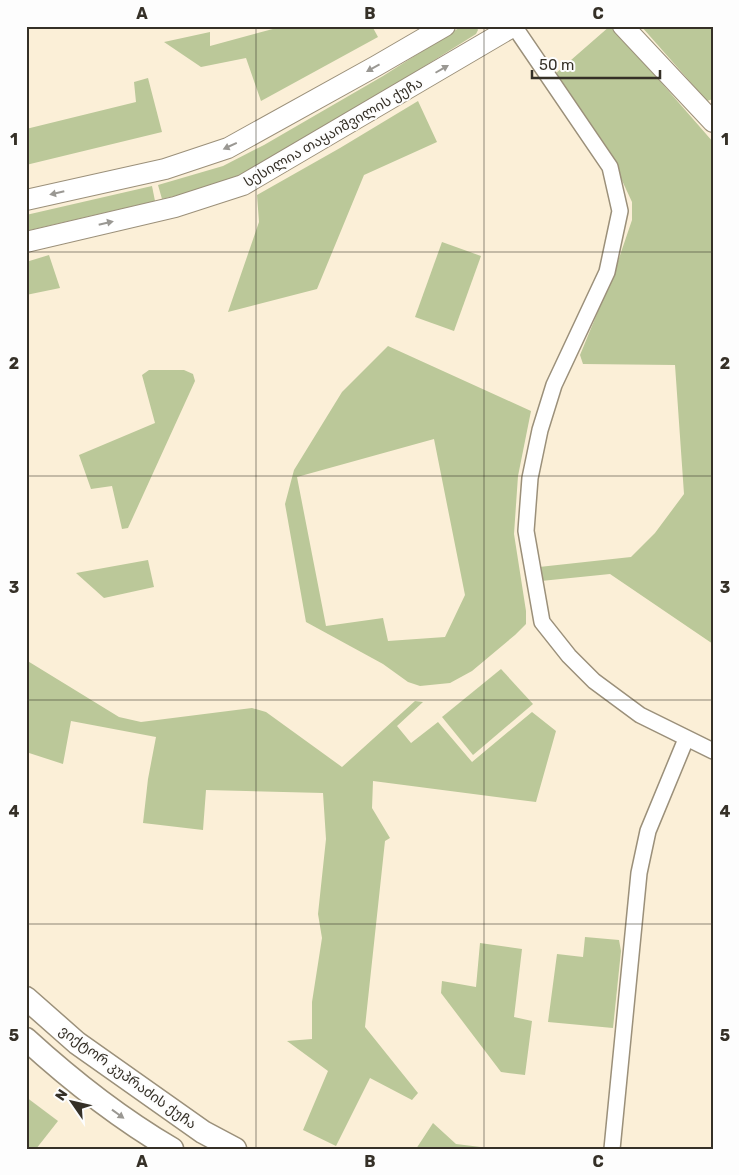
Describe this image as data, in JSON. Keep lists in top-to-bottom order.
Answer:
{
  "streets": {
    "main road": ["სესილია თაყაიშვილის ქუჩა", "ვიქტორ კუპრაძის ქუჩა"]
  },
  "scale_bar": "50 m",
  "north": "top left",
  "grid": {
    "columns": ["A", "B", "C"],
    "rows": [
      "1",
      "2",
      "3",
      "4",
      "5"
    ]
  }
}
